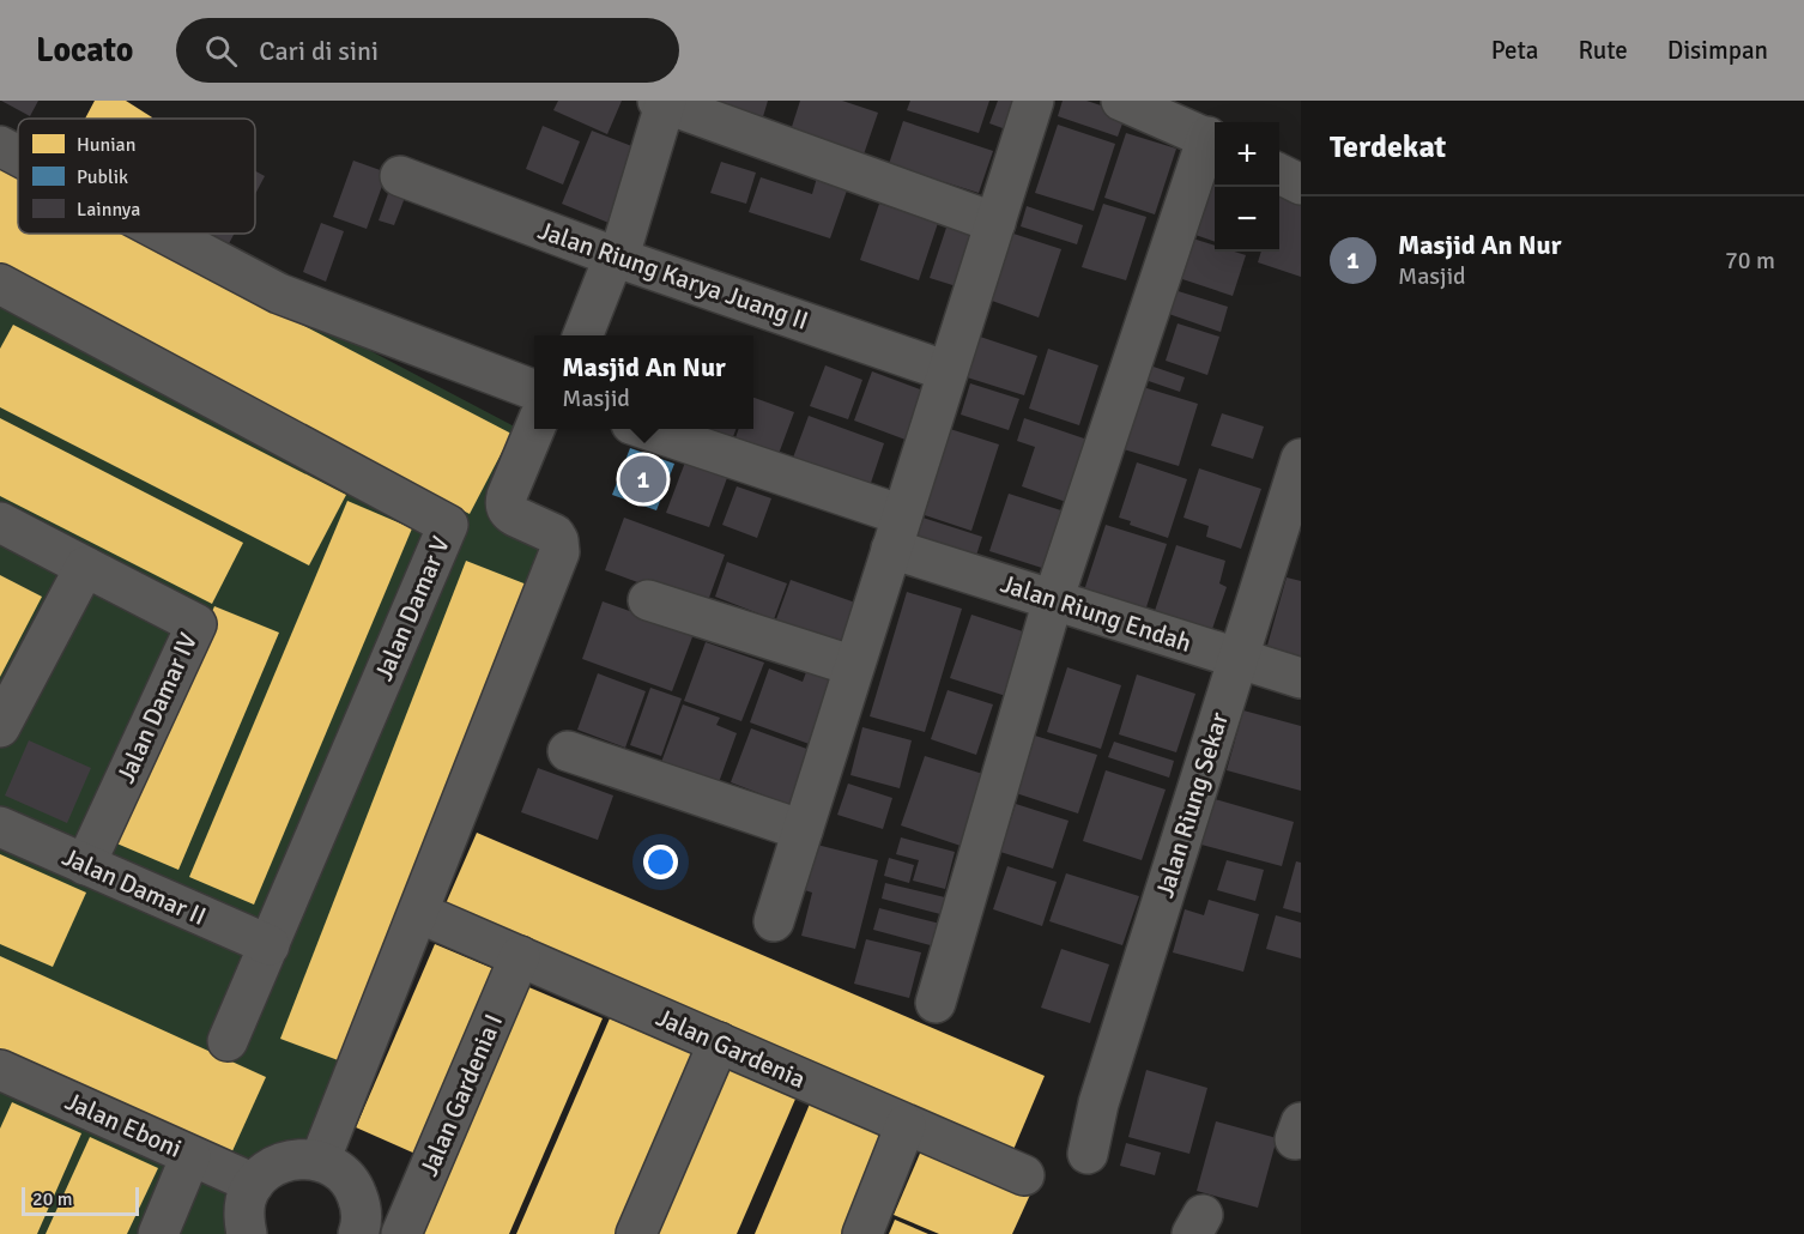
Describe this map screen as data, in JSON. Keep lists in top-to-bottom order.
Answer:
{
  "streets": {
    "street": [
      "Jalan Riung Karya Juang II",
      "Jalan Damar V",
      "Jalan Riung Endah",
      "Jalan Damar IV",
      "Jalan Riung Sekar",
      "Jalan Damar II",
      "Jalan Gardenia",
      "Jalan Gardenia I",
      "Jalan Eboni"
    ]
  },
  "crossings": [
    ["Jalan Damar V", "Jalan Damar II"],
    ["Jalan Riung Endah", "Jalan Riung Sekar"],
    ["Jalan Damar IV", "Jalan Damar II"],
    ["Jalan Gardenia", "Jalan Gardenia I"]
  ],
  "legend": ["Hunian", "Publik", "Lainnya"],
  "scale_bar": "20 m",
  "page": {
    "header": "Locato",
    "search": "Cari di sini",
    "nav": ["Peta", "Rute", "Disimpan"],
    "heading": "Terdekat",
    "map_buttons": ["+", "−"],
    "list": [
      {
        "mark": "1",
        "name": "Masjid An Nur",
        "note": "Masjid",
        "value": "70 m"
      }
    ],
    "popup": ["Masjid An Nur", "Masjid"],
    "pins": "1",
    "scale": "20 m"
  }
}
